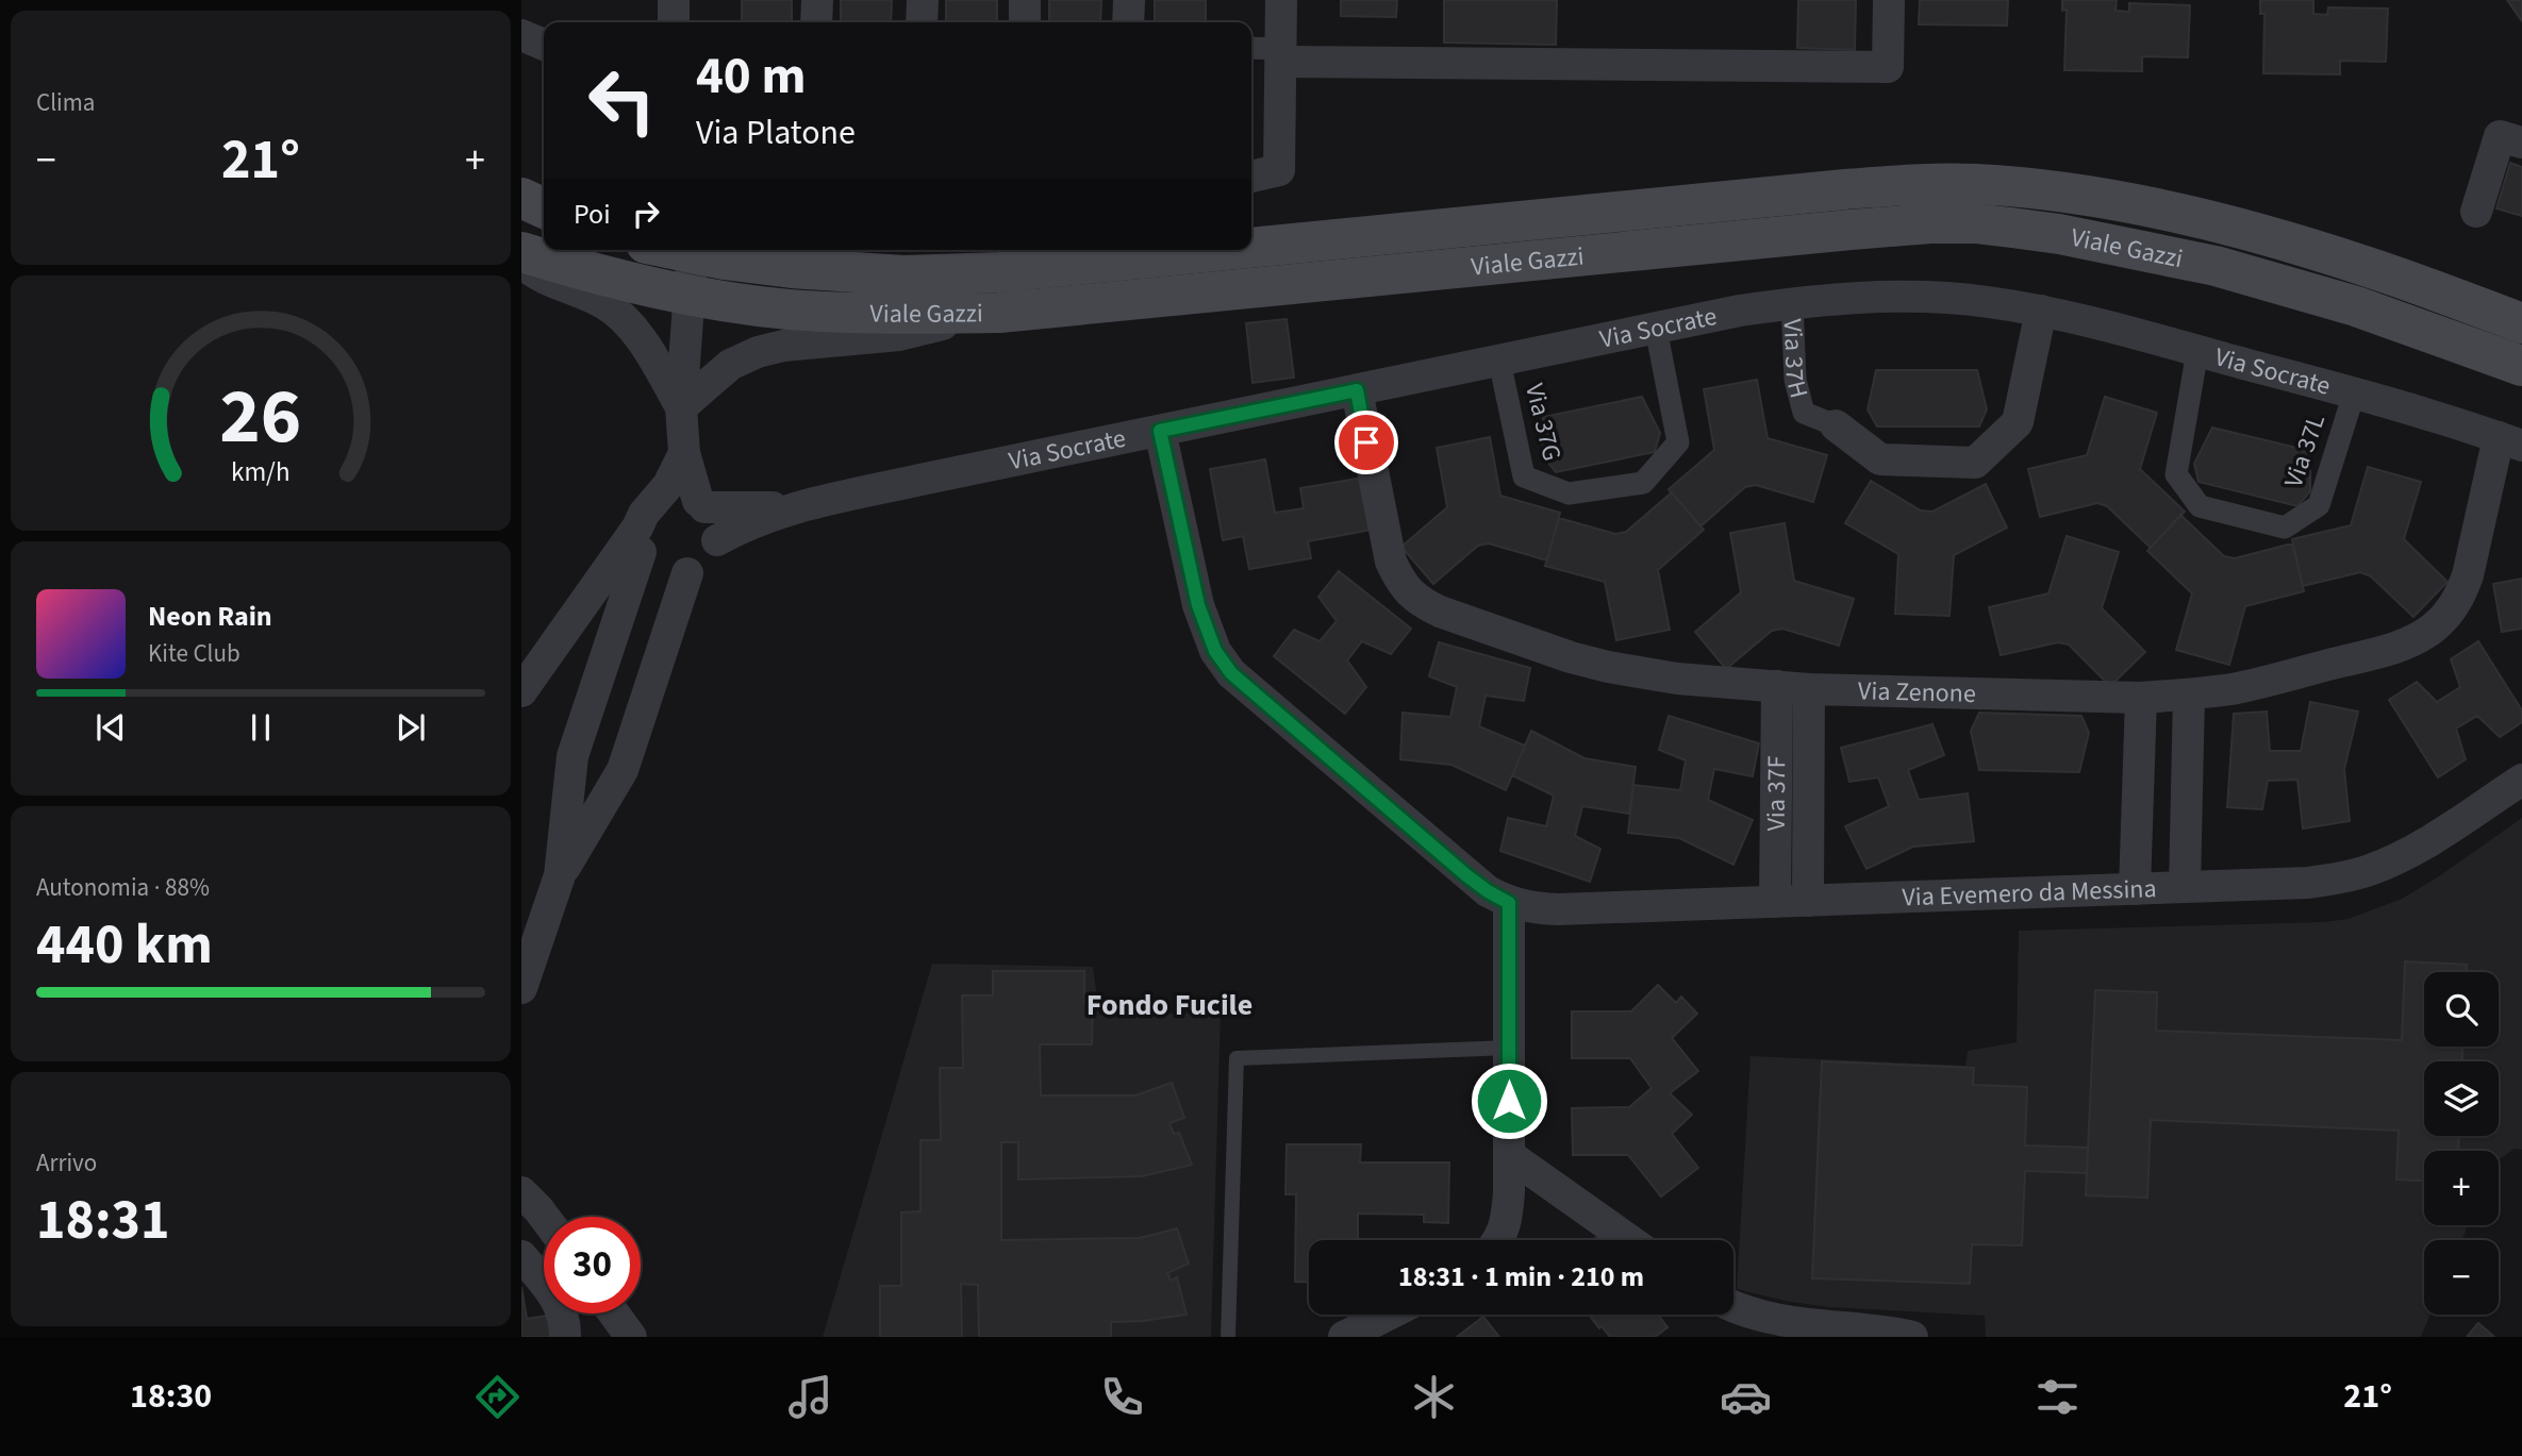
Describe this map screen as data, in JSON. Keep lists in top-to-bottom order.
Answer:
{
  "streets": {
    "main road": ["Viale Gazzi"],
    "street": [
      "Via Socrate",
      "Via 37H",
      "Via 37G",
      "Via 37L",
      "Via Zenone",
      "Via 37F",
      "Via Evemero da Messina"
    ]
  },
  "crossings": [
    ["Via Socrate", "Via 37H"],
    ["Via Socrate", "Via 37G"],
    ["Via Socrate", "Via 37L"],
    ["Via Socrate", "Via Zenone"],
    ["Via Zenone", "Via 37F"],
    ["Via 37F", "Via Evemero da Messina"]
  ],
  "districts": ["Fondo Fucile"],
  "page": {
    "tile": [
      "Clima",
      ["Autonomia · 88%", "440 km"],
      ["Arrivo", "18:31"]
    ],
    "turn": ["40 m", "Via Platone"],
    "heat": ["−", "21°", "+"],
    "then": "Poi",
    "song": ["Neon Rain", "Kite Club"],
    "map_buttons": ["+", "−"],
    "limit": "30",
    "trip": "18:31 · 1 min · 210 m",
    "tabs": ["18:30", "21°"],
    "gauge": ["26", "km/h"]
  }
}
